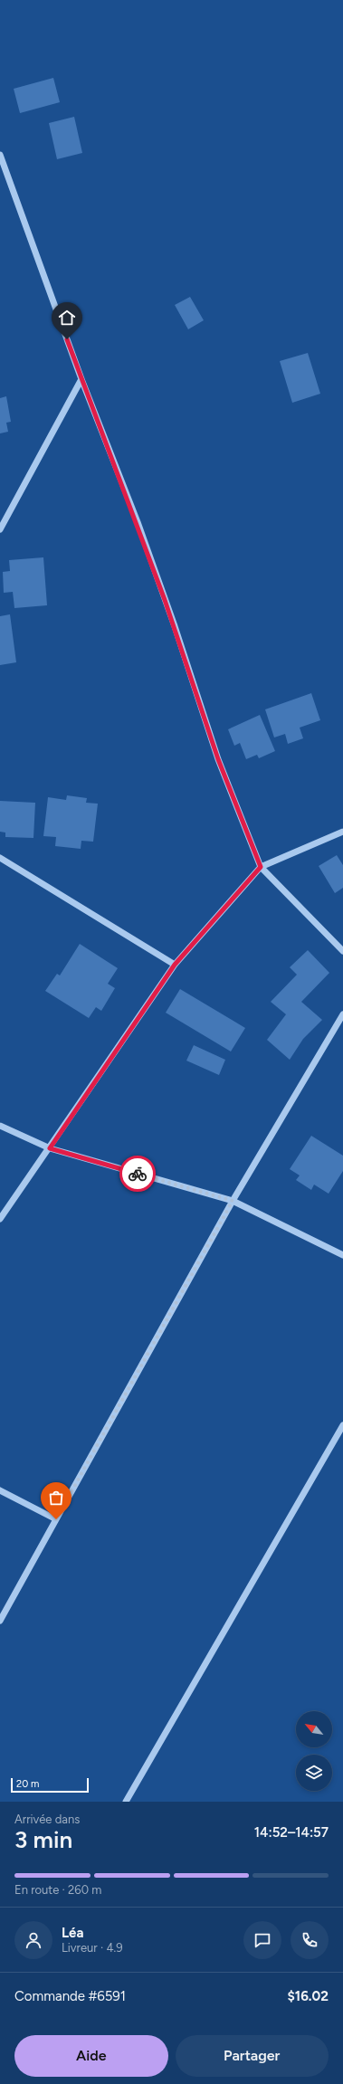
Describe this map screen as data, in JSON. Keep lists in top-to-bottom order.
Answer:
{
  "scale_bar": "20 m",
  "north": "top left",
  "page": {
    "scale": "20 m",
    "heading": ["3 min", "Arrivée dans", "14:52–14:57"],
    "panel": [
      "Léa",
      "Livreur · 4.9",
      "Commande #6591",
      "$16.02"
    ],
    "bar": "En route · 260 m",
    "buttons": ["Aide", "Partager"]
  }
}
